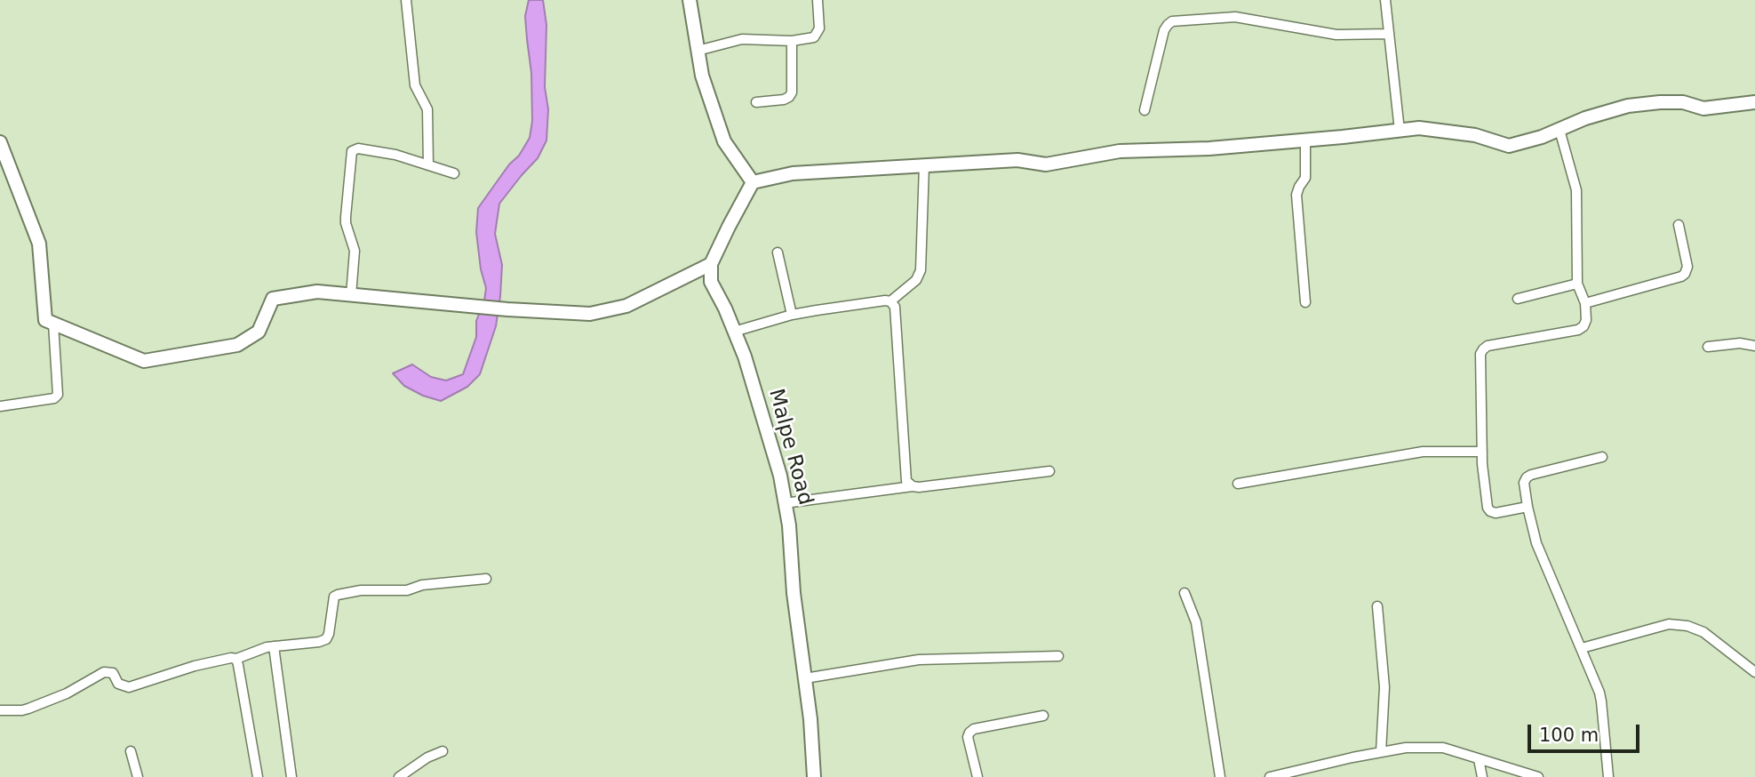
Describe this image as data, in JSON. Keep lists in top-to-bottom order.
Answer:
{
  "streets": {
    "street": ["Malpe Road"]
  },
  "scale_bar": "100 m"
}
